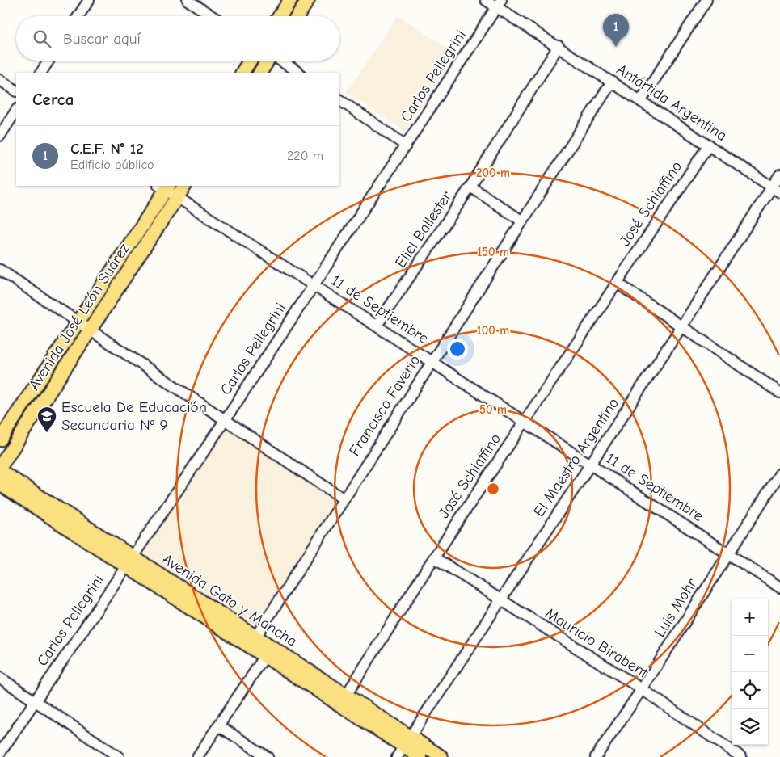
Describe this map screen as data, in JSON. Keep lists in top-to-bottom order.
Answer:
{
  "streets": {
    "main road": ["Avenida José León Suárez", "Avenida Gato y Mancha"],
    "street": [
      "Carlos Pellegrini",
      "Antártida Argentina",
      "José Schiaffino",
      "Eliel Ballester",
      "11 de Septiembre",
      "Francisco Faverio",
      "El Maestro Argentino",
      "Luis Mohr",
      "Mauricio Birabent"
    ]
  },
  "crossings": [
    ["Carlos Pellegrini", "Antártida Argentina"],
    ["Carlos Pellegrini", "11 de Septiembre"],
    ["Carlos Pellegrini", "Avenida Gato y Mancha"],
    ["Antártida Argentina", "José Schiaffino"],
    ["Antártida Argentina", "Eliel Ballester"],
    ["Antártida Argentina", "Francisco Faverio"],
    ["Antártida Argentina", "El Maestro Argentino"],
    ["José Schiaffino", "11 de Septiembre"],
    ["José Schiaffino", "Avenida Gato y Mancha"],
    ["José Schiaffino", "Mauricio Birabent"],
    ["Eliel Ballester", "11 de Septiembre"],
    ["11 de Septiembre", "Avenida José León Suárez"],
    ["11 de Septiembre", "Francisco Faverio"],
    ["11 de Septiembre", "El Maestro Argentino"],
    ["11 de Septiembre", "Luis Mohr"],
    ["Francisco Faverio", "Avenida Gato y Mancha"],
    ["El Maestro Argentino", "Avenida Gato y Mancha"],
    ["El Maestro Argentino", "Mauricio Birabent"],
    ["Luis Mohr", "Mauricio Birabent"]
  ],
  "places": {
    "school or university": ["Escuela De Educación Secundaria Nº 9"]
  },
  "page": {
    "pins": "1",
    "search": "Buscar aquí",
    "heading": "Cerca",
    "list": [
      {
        "mark": "1",
        "name": "C.E.F. N° 12",
        "note": "Edificio público",
        "value": "220 m"
      }
    ],
    "map_buttons": ["+", "−"]
  },
  "rings": [
    "200 m",
    "150 m",
    "100 m",
    "50 m"
  ]
}
